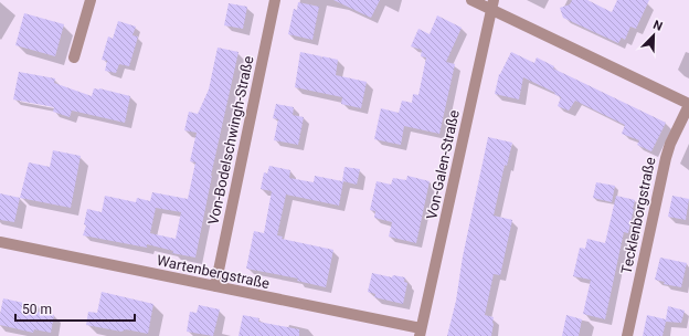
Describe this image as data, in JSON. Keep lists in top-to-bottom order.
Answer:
{
  "streets": {
    "street": [
      "Von-Bodelschwingh-Straße",
      "Von-Galen-Straße",
      "Tecklenborgstraße",
      "Wartenbergstraße"
    ]
  },
  "crossings": [
    ["Von-Bodelschwingh-Straße", "Wartenbergstraße"],
    ["Von-Galen-Straße", "Wartenbergstraße"]
  ],
  "scale_bar": "50 m",
  "north": "top right"
}
